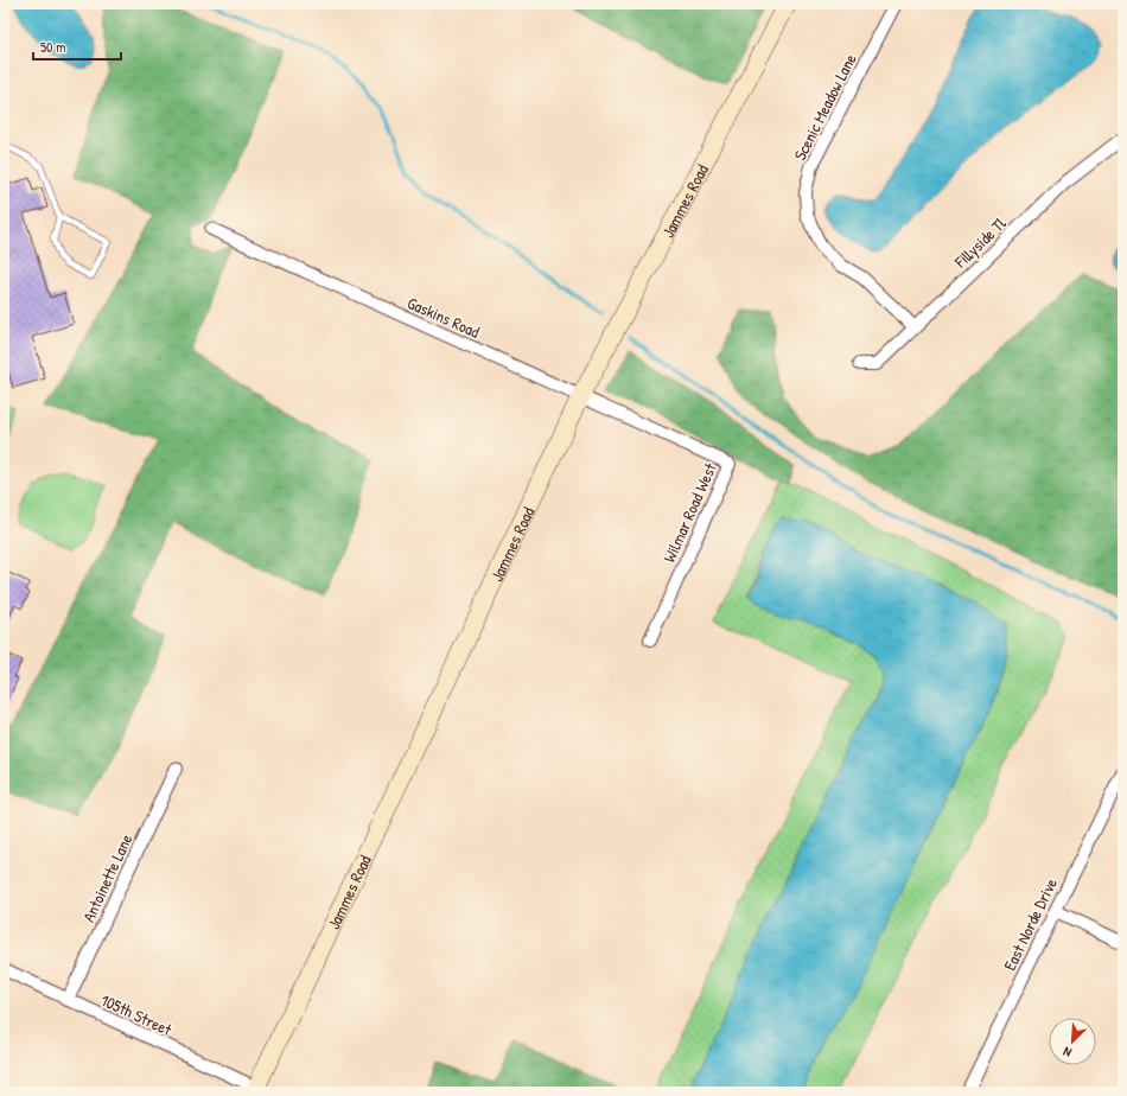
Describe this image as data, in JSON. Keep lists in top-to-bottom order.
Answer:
{
  "streets": {
    "street": [
      "Scenic Meadow Lane",
      "Jammes Road",
      "Fillyside Tl",
      "Gaskins Road",
      "Wilmar Road West",
      "Antoinette Lane",
      "East Norde Drive",
      "105th Street"
    ]
  },
  "crossings": [
    ["Scenic Meadow Lane", "Fillyside Tl"],
    ["Jammes Road", "Gaskins Road"],
    ["Jammes Road", "105th Street"],
    ["Gaskins Road", "Wilmar Road West"],
    ["Antoinette Lane", "105th Street"]
  ],
  "scale_bar": "50 m",
  "north": "bottom left"
}
